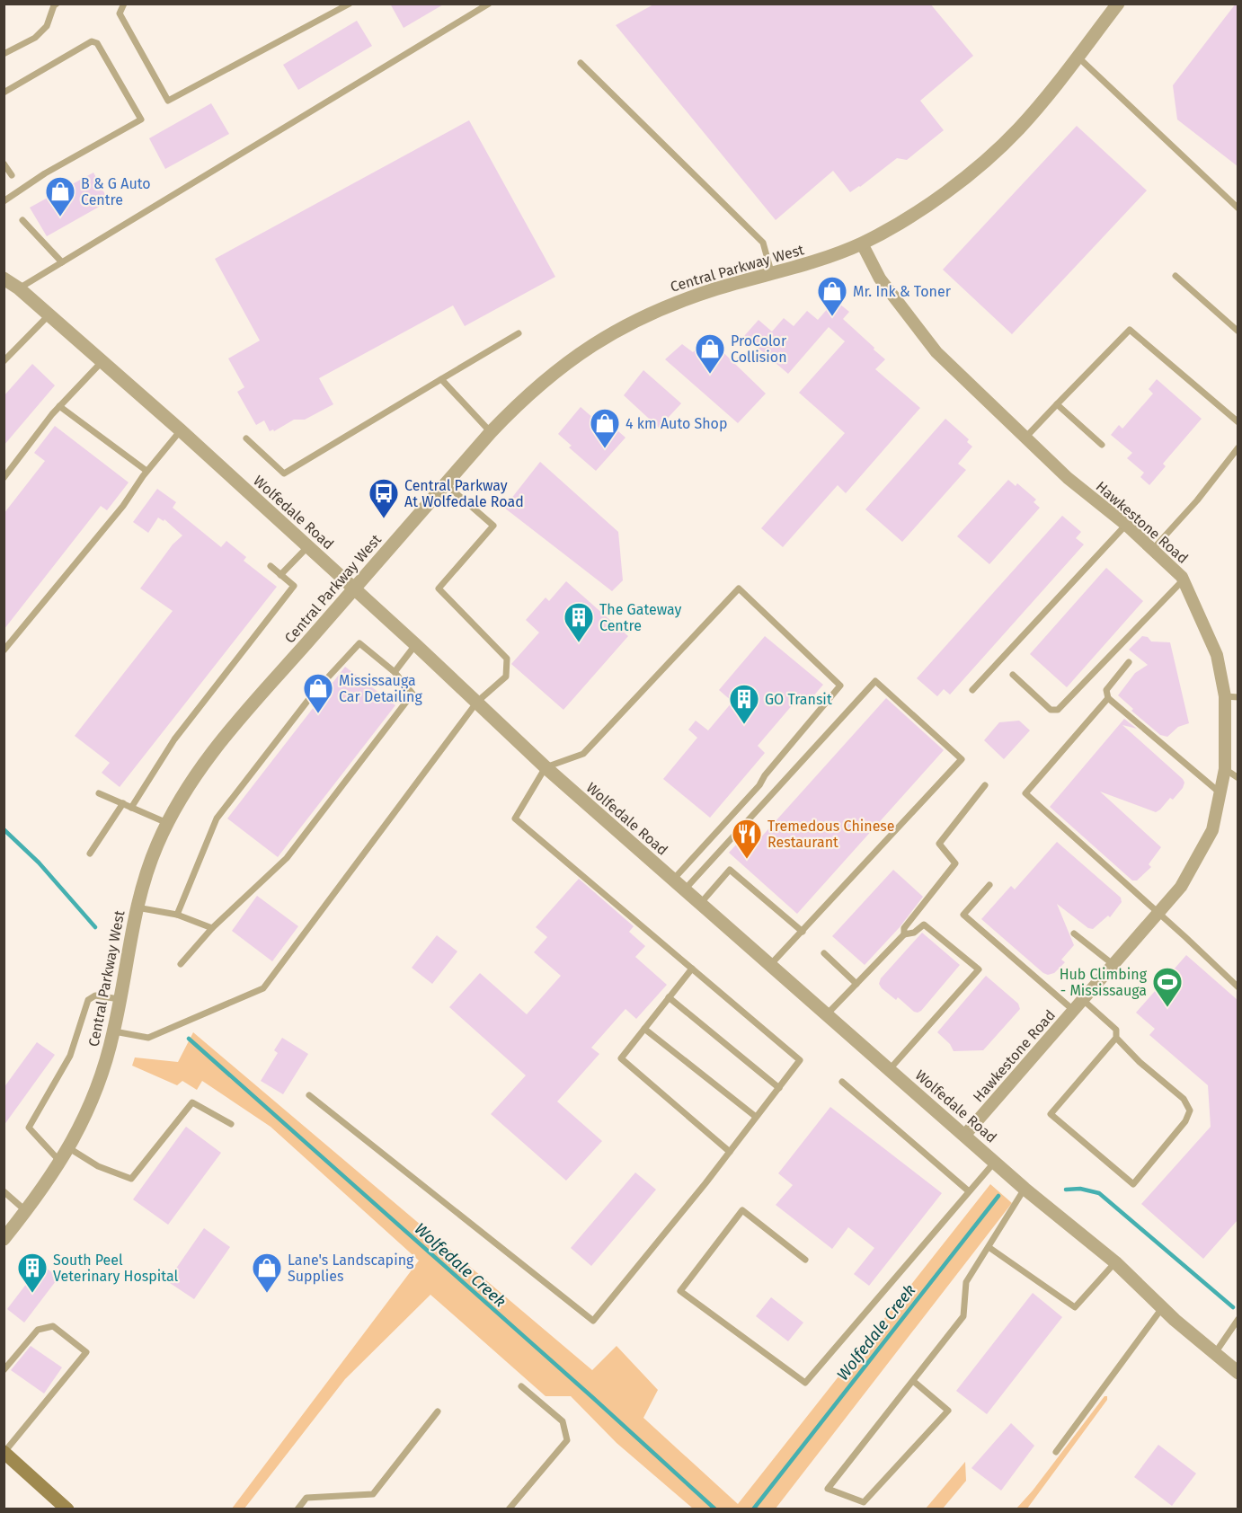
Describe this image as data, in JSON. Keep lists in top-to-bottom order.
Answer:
{
  "streets": {
    "street": ["Central Parkway West", "Wolfedale Road", "Hawkestone Road"]
  },
  "crossings": [
    ["Central Parkway West", "Wolfedale Road"],
    ["Central Parkway West", "Hawkestone Road"],
    ["Wolfedale Road", "Hawkestone Road"]
  ],
  "water": ["Wolfedale Creek"],
  "places": {
    "shop": [
      "B & G Auto Centre",
      "Mr. Ink & Toner",
      "ProColor Collision",
      "4 km Auto Shop",
      "Mississauga Car Detailing",
      "Lane's Landscaping Supplies"
    ],
    "bus stop": ["Central Parkway At Wolfedale Road"],
    "building": ["The Gateway Centre", "GO Transit", "South Peel Veterinary Hospital"],
    "restaurant": ["Tremedous Chinese Restaurant"],
    "sports": ["Hub Climbing - Mississauga"]
  }
}
